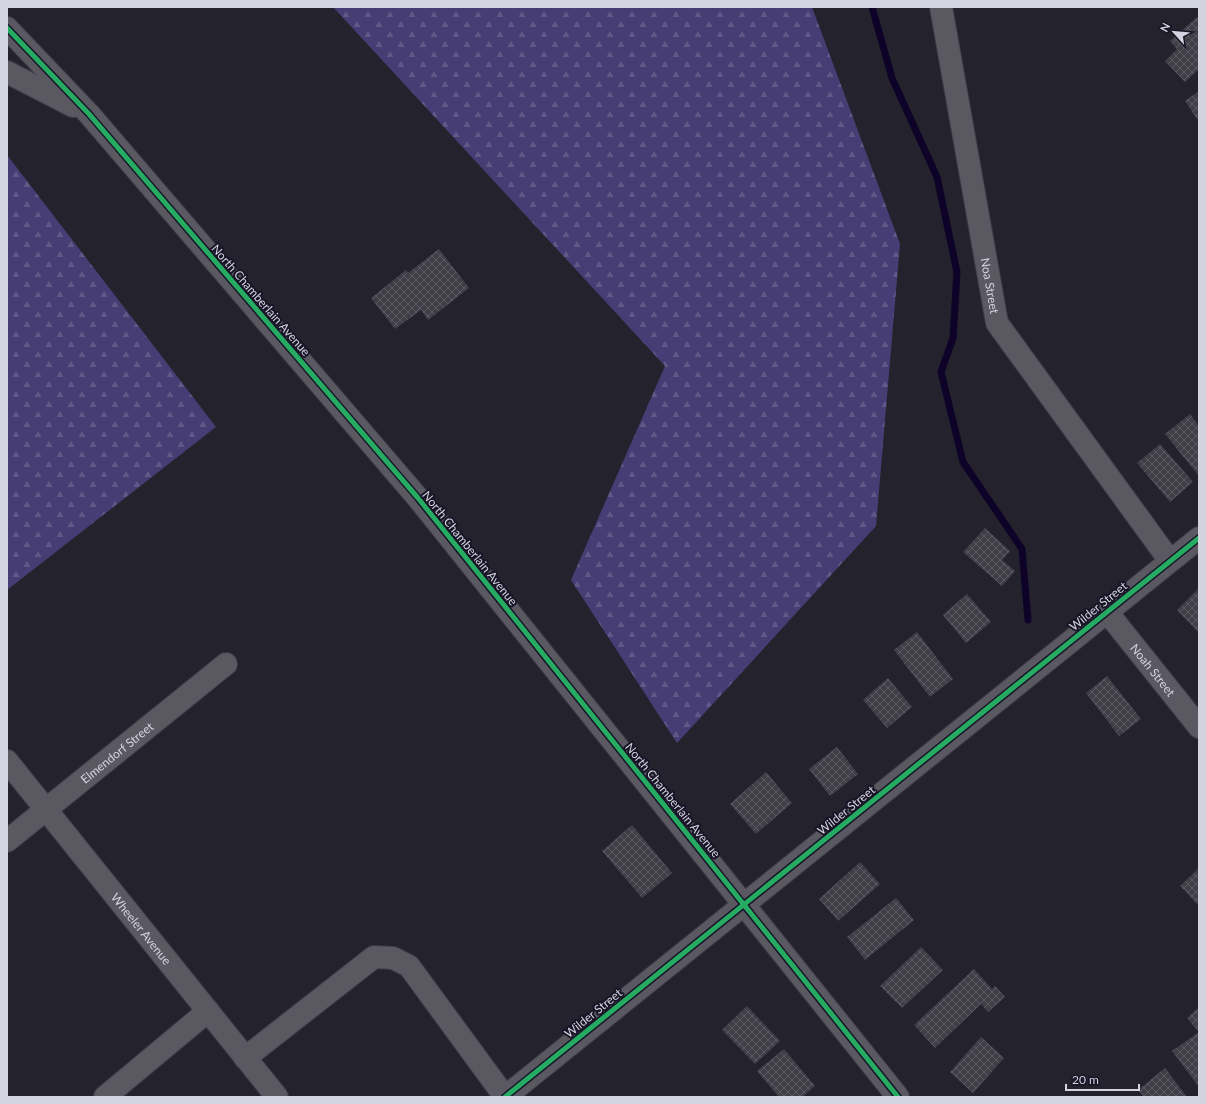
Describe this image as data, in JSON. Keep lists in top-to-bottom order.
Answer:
{
  "streets": {
    "street": [
      "Noa Street",
      "North Chamberlain Avenue",
      "Wilder Street",
      "Noah Street",
      "Elmendorf Street",
      "Wheeler Avenue"
    ]
  },
  "crossings": [
    ["Noa Street", "Wilder Street"],
    ["North Chamberlain Avenue", "Wilder Street"],
    ["Wilder Street", "Noah Street"],
    ["Elmendorf Street", "Wheeler Avenue"]
  ],
  "scale_bar": "20 m",
  "north": "top left"
}
